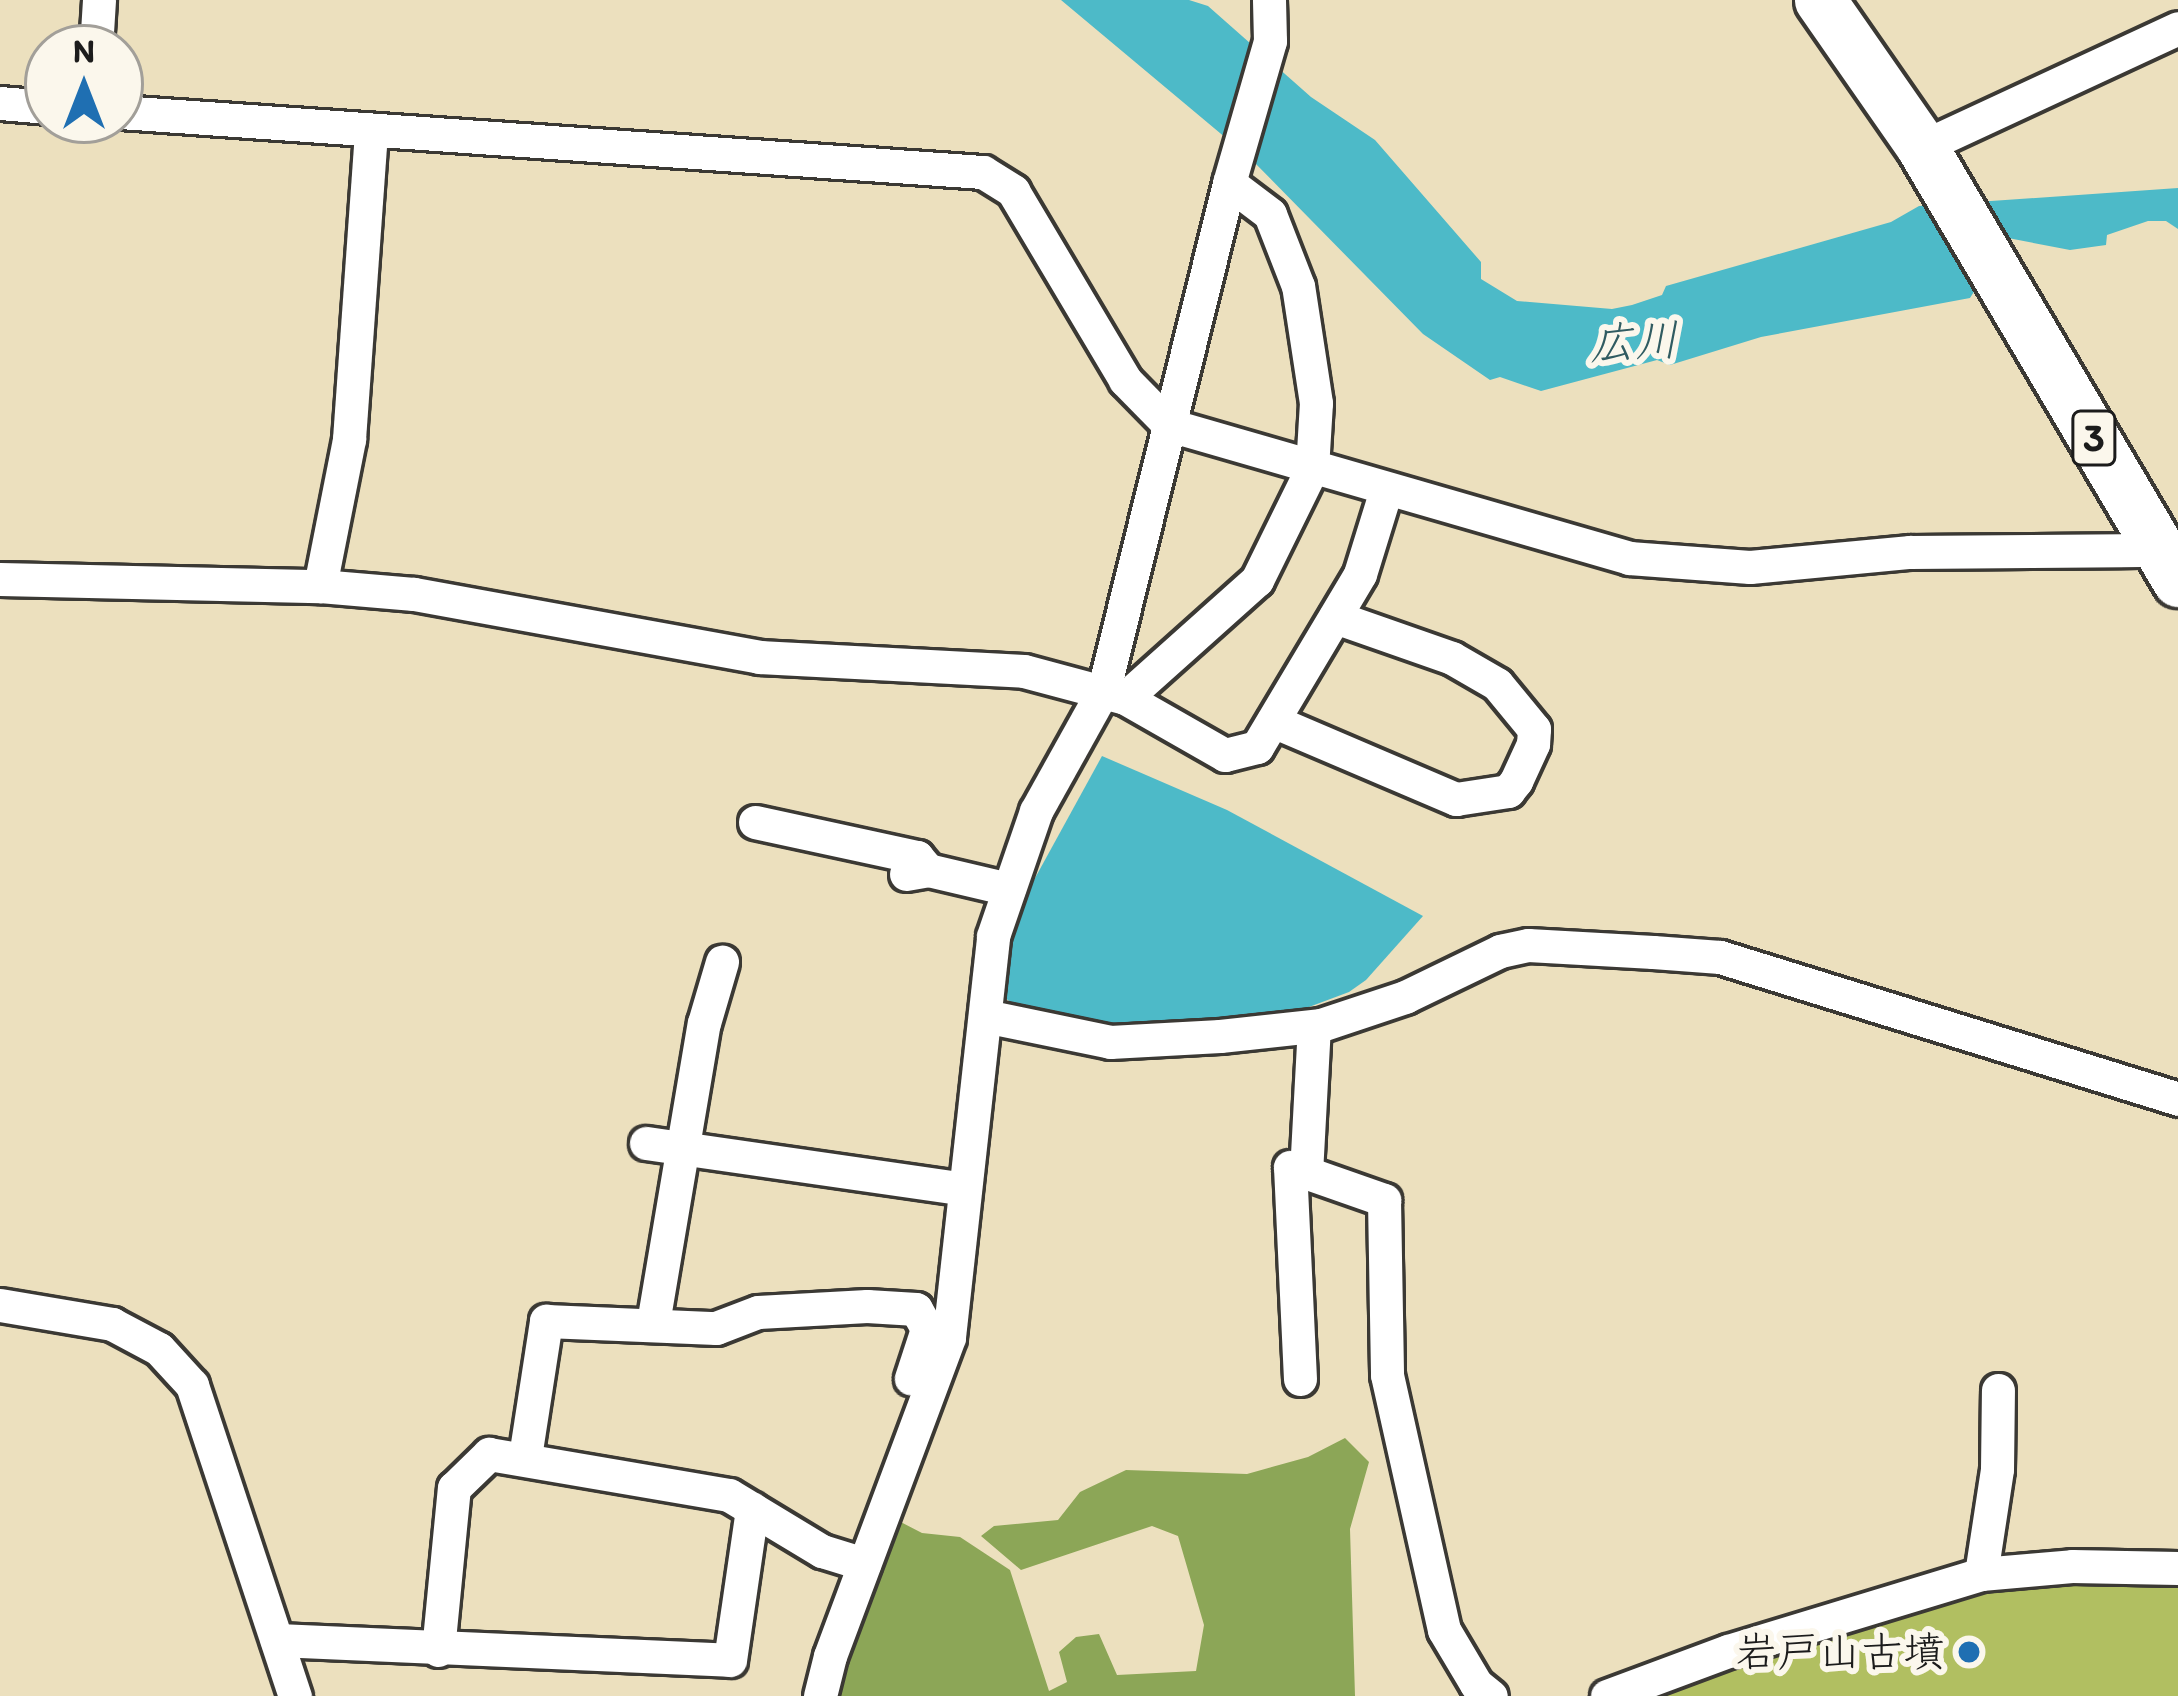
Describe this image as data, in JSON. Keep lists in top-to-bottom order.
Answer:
{
  "streets": {
    "highway": ["3"]
  },
  "water": ["広川"],
  "places": ["岩戸山古墳"],
  "north": "top"
}
